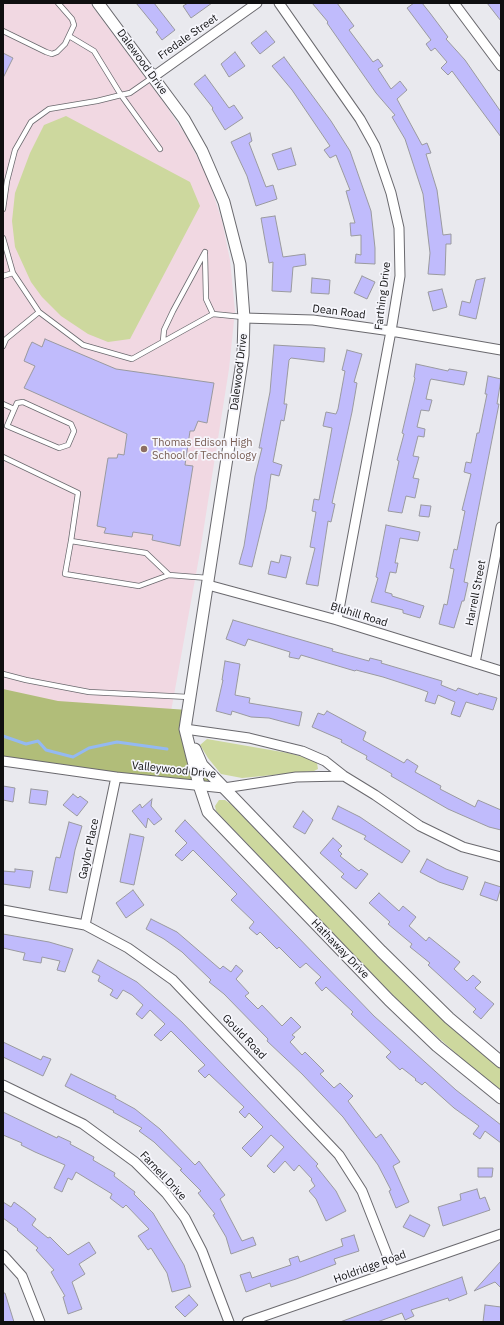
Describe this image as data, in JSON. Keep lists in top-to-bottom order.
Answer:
{
  "streets": {
    "street": [
      "Fredale Street",
      "Dalewood Drive",
      "Farthing Drive",
      "Dean Road",
      "Harrell Street",
      "Bluhill Road",
      "Valleywood Drive",
      "Gaylor Place",
      "Hathaway Drive",
      "Gould Road",
      "Farnell Drive",
      "Holdridge Road"
    ]
  },
  "crossings": [
    ["Fredale Street", "Dalewood Drive"],
    ["Dalewood Drive", "Dean Road"],
    ["Dalewood Drive", "Bluhill Road"],
    ["Dalewood Drive", "Valleywood Drive"],
    ["Dalewood Drive", "Hathaway Drive"],
    ["Farthing Drive", "Dean Road"],
    ["Farthing Drive", "Bluhill Road"],
    ["Harrell Street", "Bluhill Road"],
    ["Valleywood Drive", "Gaylor Place"],
    ["Valleywood Drive", "Hathaway Drive"],
    ["Gaylor Place", "Gould Road"],
    ["Gould Road", "Holdridge Road"]
  ],
  "places": ["Thomas Edison High School of Technology"]
}
